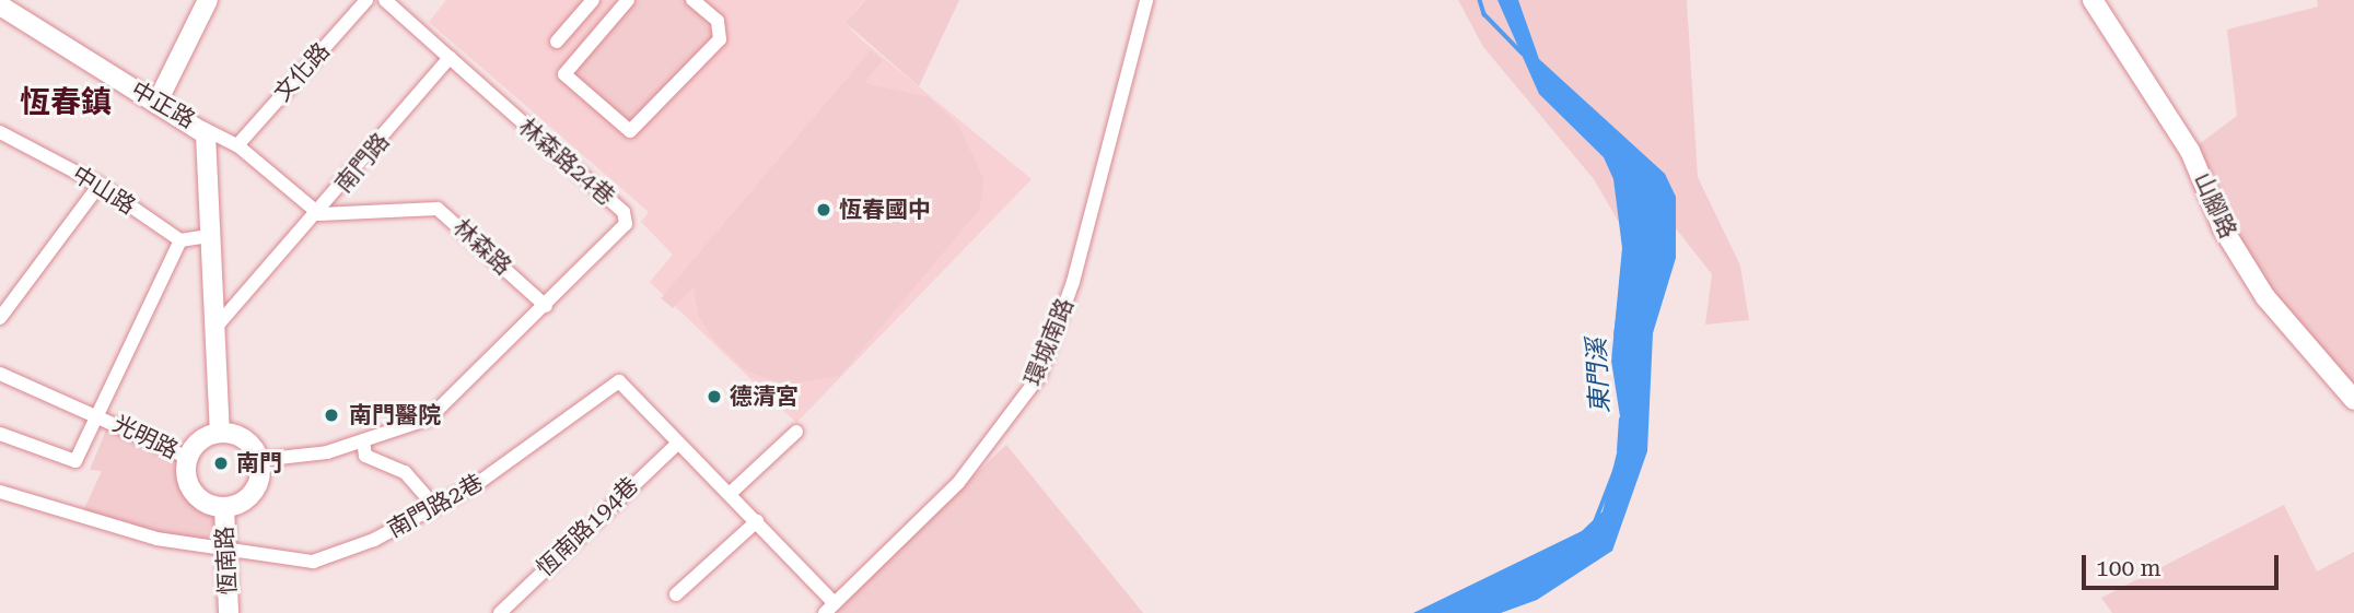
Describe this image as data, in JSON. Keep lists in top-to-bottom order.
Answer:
{
  "streets": {
    "street": [
      "文化路",
      "中正路",
      "林森路24巷",
      "南門路",
      "中山路",
      "山腳路",
      "林森路",
      "環城南路",
      "光明路",
      "南門路2巷",
      "恆南路194巷",
      "恆南路"
    ]
  },
  "crossings": [
    ["文化路", "中正路"],
    ["中正路", "南門路"],
    ["中正路", "林森路"],
    ["林森路24巷", "南門路"],
    ["林森路24巷", "林森路"],
    ["南門路", "林森路"],
    ["光明路", "恆南路"],
    ["南門路2巷", "恆南路194巷"],
    ["南門路2巷", "恆南路"]
  ],
  "districts": ["恆春鎮"],
  "water": ["東門溪"],
  "places": [
    "恆春國中",
    "德清宮",
    "南門醫院",
    "南門"
  ],
  "scale_bar": "100 m"
}
